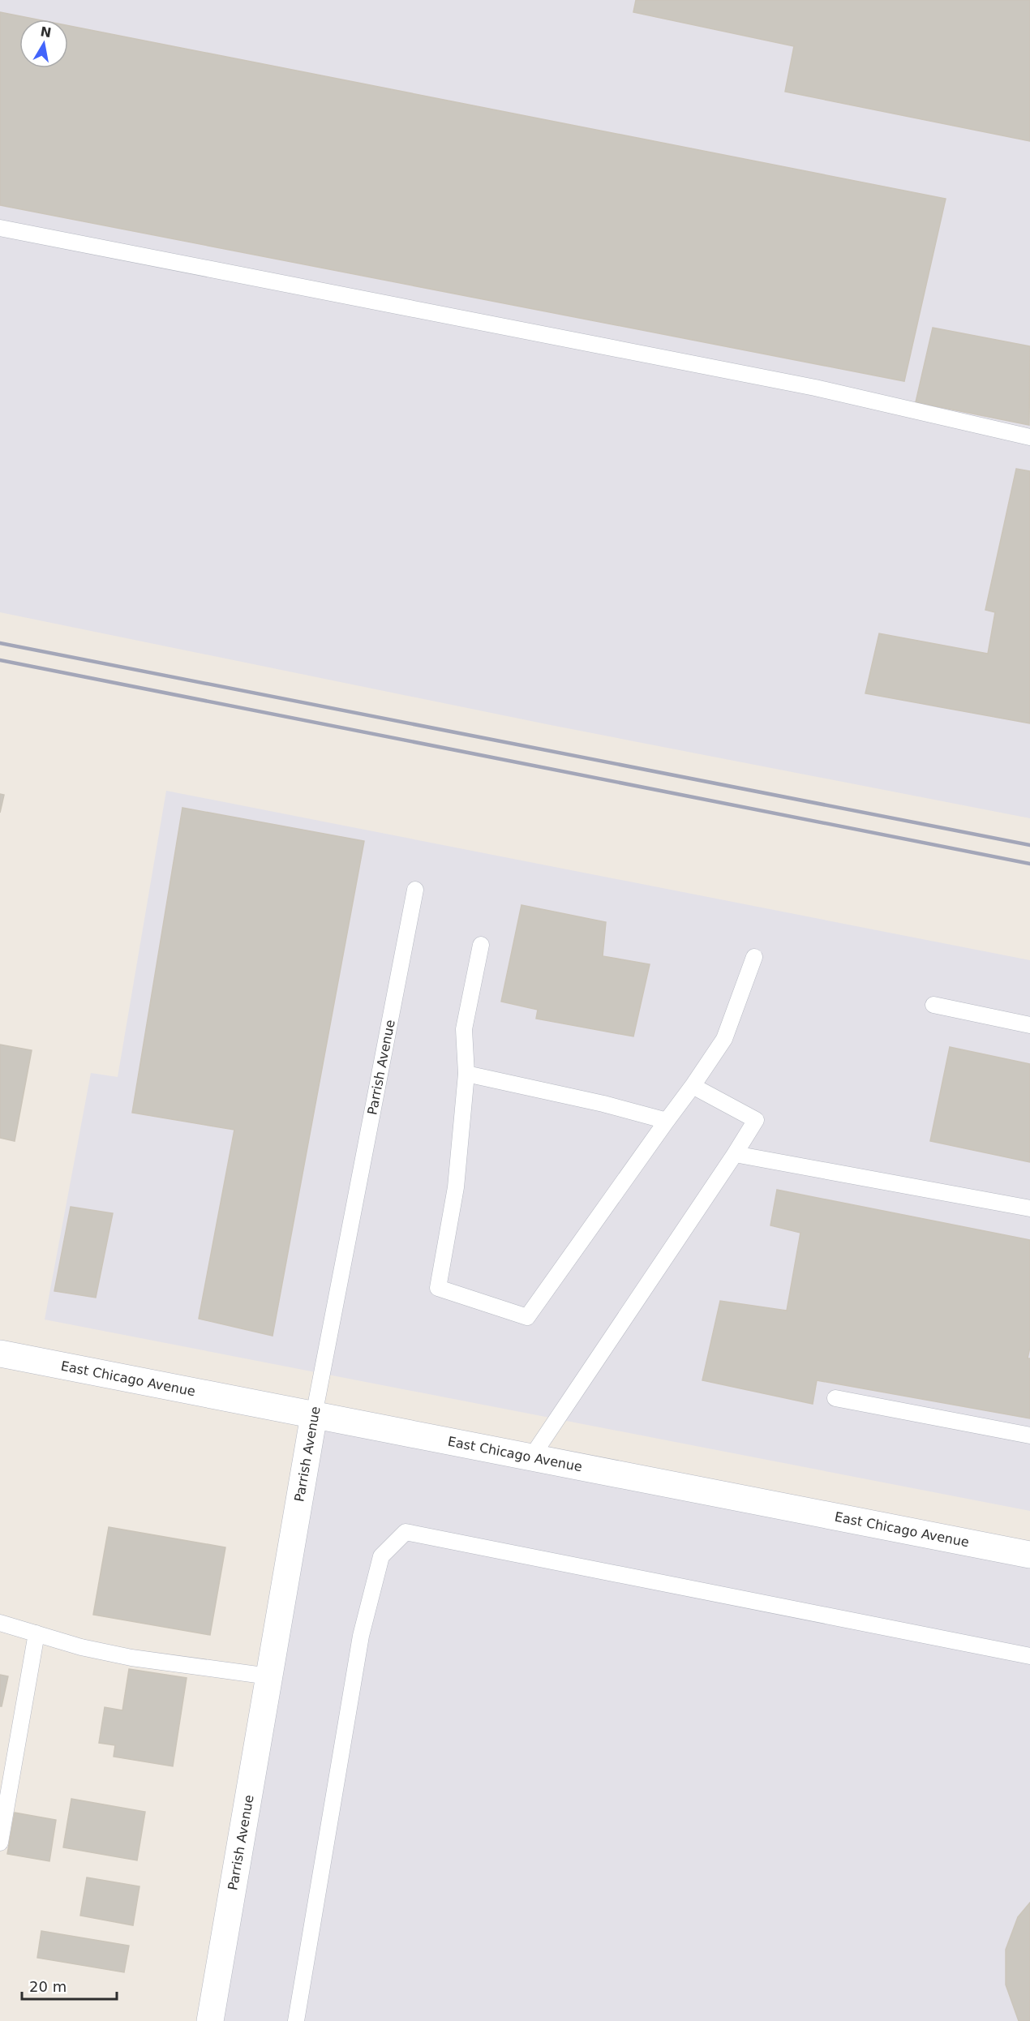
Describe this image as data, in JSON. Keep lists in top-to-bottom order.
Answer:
{
  "streets": {
    "main road": ["Parrish Avenue", "East Chicago Avenue"]
  },
  "crossings": [
    ["Parrish Avenue", "East Chicago Avenue"]
  ],
  "scale_bar": "20 m",
  "north": "top"
}
